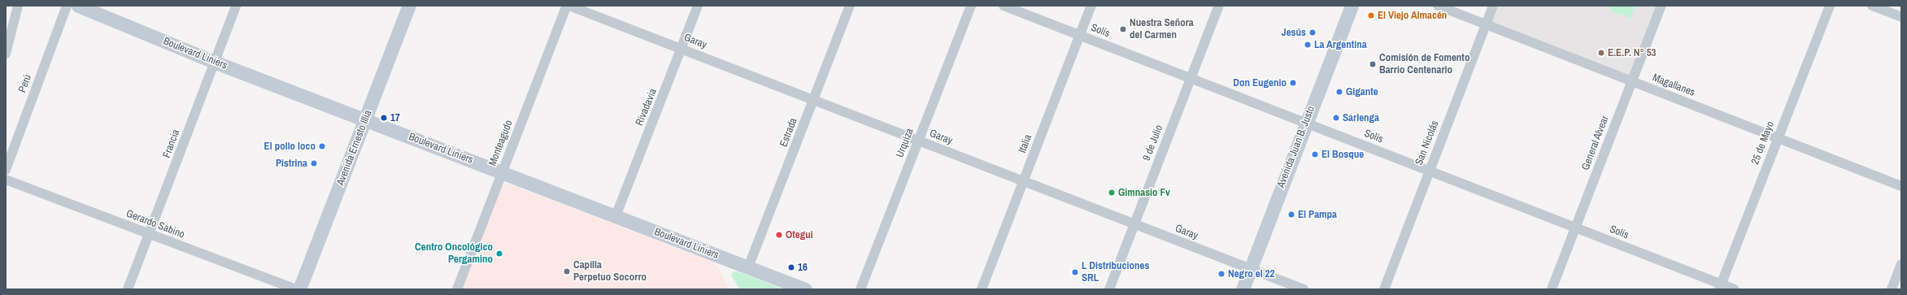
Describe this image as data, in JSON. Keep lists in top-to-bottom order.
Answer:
{
  "streets": {
    "main road": ["Boulevard Liniers", "Avenida Juan B. Justo", "Avenida Ernesto Illia"],
    "street": [
      "Solís",
      "Garay",
      "Perú",
      "Magallanes",
      "Rivadavia",
      "Estrada",
      "Monteagudo",
      "Urquiza",
      "9 de Julio",
      "San Nicolás",
      "General Alvear",
      "25 de Mayo",
      "Francia",
      "Italia",
      "Gerardo Sabino"
    ]
  },
  "crossings": [
    ["Solís", "9 de Julio"],
    ["Solís", "San Nicolás"],
    ["Solís", "General Alvear"],
    ["Solís", "25 de Mayo"],
    ["Solís", "Italia"],
    ["Solís", "Avenida Juan B. Justo"],
    ["Garay", "Rivadavia"],
    ["Garay", "Estrada"],
    ["Garay", "Urquiza"],
    ["Garay", "9 de Julio"],
    ["Garay", "Italia"],
    ["Garay", "Avenida Juan B. Justo"],
    ["Boulevard Liniers", "Rivadavia"],
    ["Boulevard Liniers", "Estrada"],
    ["Boulevard Liniers", "Monteagudo"],
    ["Boulevard Liniers", "Francia"],
    ["Boulevard Liniers", "Avenida Ernesto Illia"],
    ["Magallanes", "San Nicolás"],
    ["Magallanes", "General Alvear"],
    ["Magallanes", "25 de Mayo"],
    ["Francia", "Gerardo Sabino"]
  ],
  "places": [
    "El Viejo Almacén",
    "Nuestra Señora del Carmen",
    "Jesús",
    "La Argentina",
    "E.E.P. N° 53",
    "Comisión de Fomento Barrio Centenario",
    "Don Eugenio",
    "Gigante",
    "17",
    "Sarlenga",
    "El pollo loco",
    "El Bosque",
    "Pistrina",
    "Gimnasio Fv",
    "El Pampa",
    "Otegui",
    "Centro Oncológico Pergamino",
    "16",
    "Capilla Perpetuo Socorro",
    "L Distribuciones SRL",
    "Negro el 22"
  ]
}
